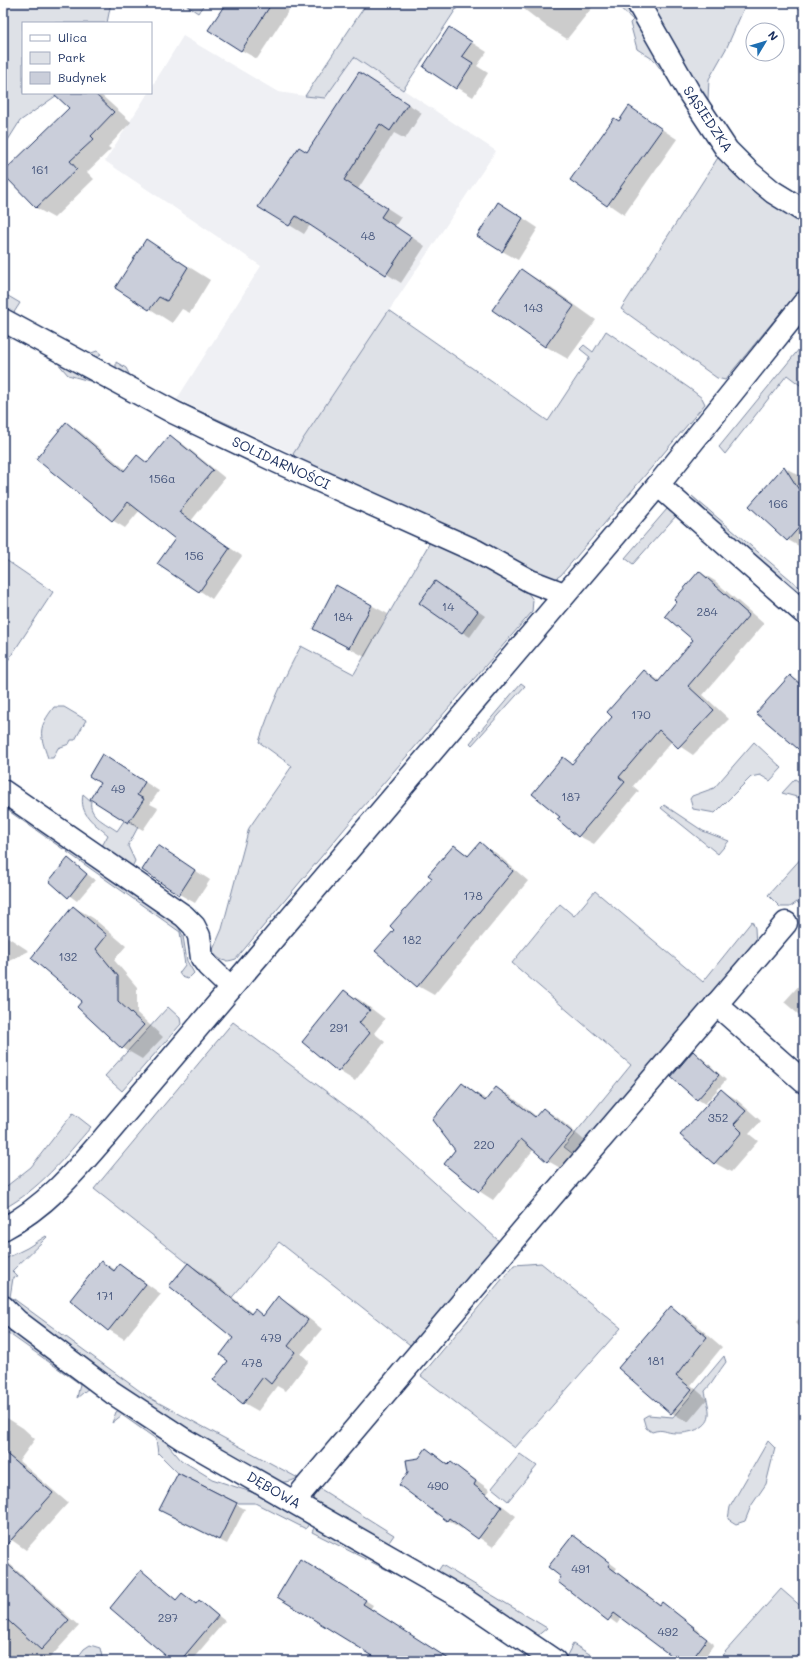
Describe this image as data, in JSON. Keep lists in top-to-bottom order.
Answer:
{
  "streets": {
    "street": ["SĄSIEDZKA", "SOLIDARNOŚCI", "DĘBOWA"]
  },
  "house_numbers": [
    "161",
    "48",
    "143",
    "156a",
    "166",
    "156",
    "14",
    "284",
    "184",
    "170",
    "49",
    "187",
    "178",
    "182",
    "132",
    "291",
    "352",
    "220",
    "171",
    "479",
    "181",
    "478",
    "490",
    "491",
    "297",
    "492"
  ],
  "legend": ["Ulica", "Park", "Budynek"],
  "north": "top right"
}
